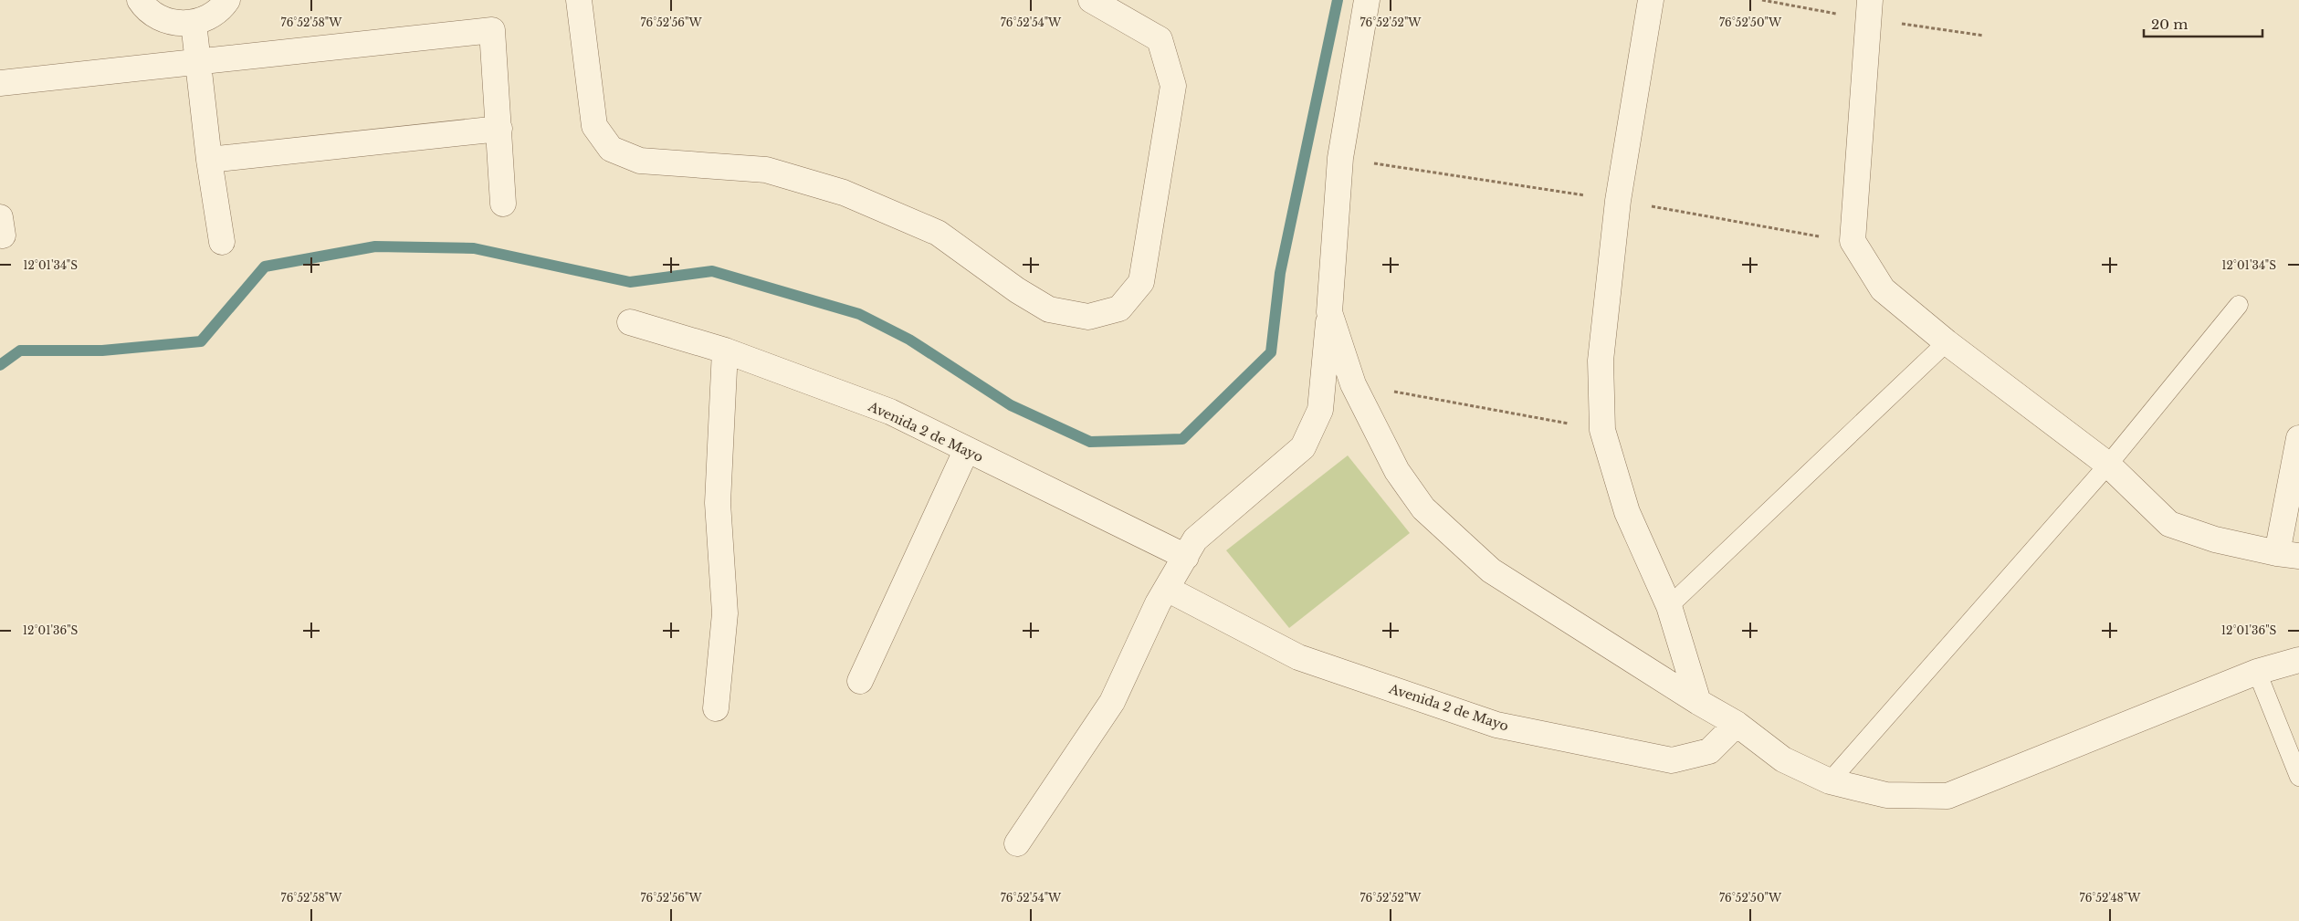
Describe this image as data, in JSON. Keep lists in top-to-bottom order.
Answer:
{
  "streets": {
    "street": ["Avenida 2 de Mayo"]
  },
  "scale_bar": "20 m",
  "coordinates": [
    "76°52'58\"W",
    "76°52'56\"W",
    "76°52'54\"W",
    "76°52'52\"W",
    "76°52'50\"W",
    "12°01'34\"S",
    "12°01'36\"S",
    "76°52'48\"W"
  ]
}
